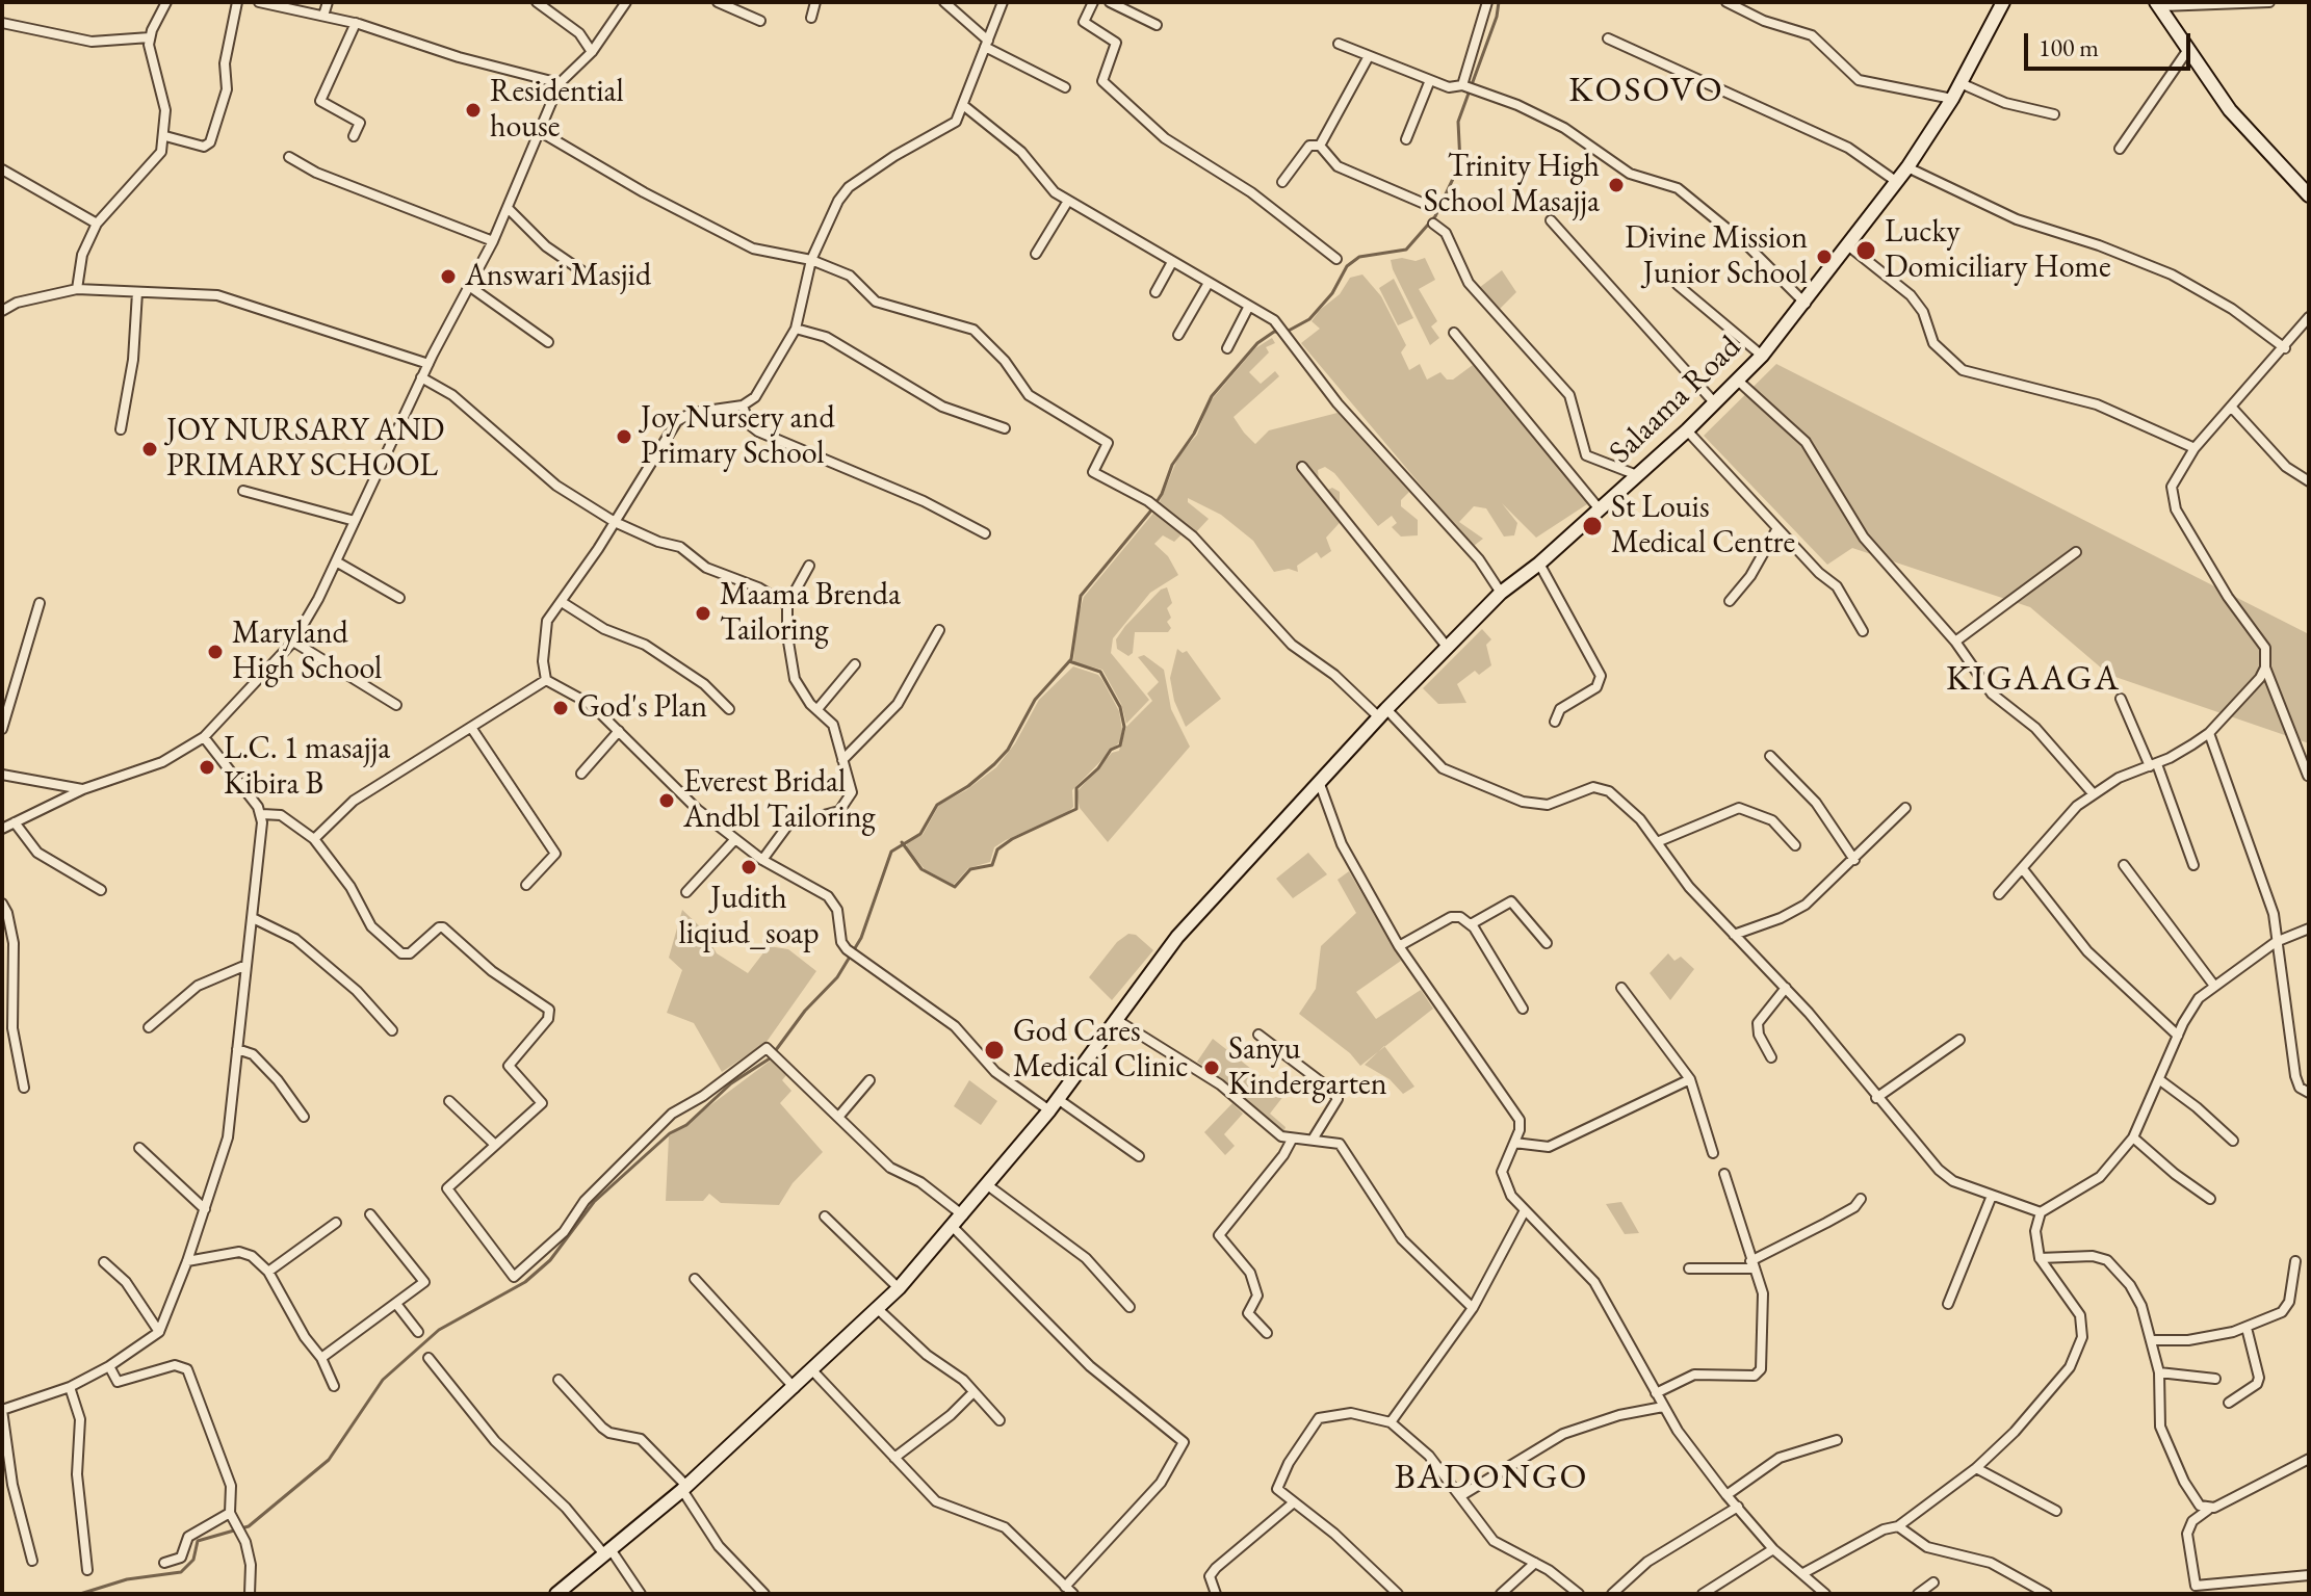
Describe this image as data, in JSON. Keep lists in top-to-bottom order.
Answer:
{
  "streets": {
    "main road": ["Salaama Road"]
  },
  "districts": ["KOSOVO", "KIGAAGA", "BADONGO"],
  "places": [
    "Residential house",
    "Trinity High School Masajja",
    "Lucky Domiciliary Home",
    "Divine Mission Junior School",
    "Answari Masjid",
    "Joy Nursery and Primary School",
    "JOY NURSARY AND PRIMARY SCHOOL",
    "St Louis Medical Centre",
    "Maama Brenda Tailoring",
    "Maryland High School",
    "God's Plan",
    "L.C. 1 masajja Kibira B",
    "Everest Bridal Andbl Tailoring",
    "Judith liqiud_soap",
    "God Cares Medical Clinic",
    "Sanyu Kindergarten"
  ],
  "scale_bar": "100 m"
}
